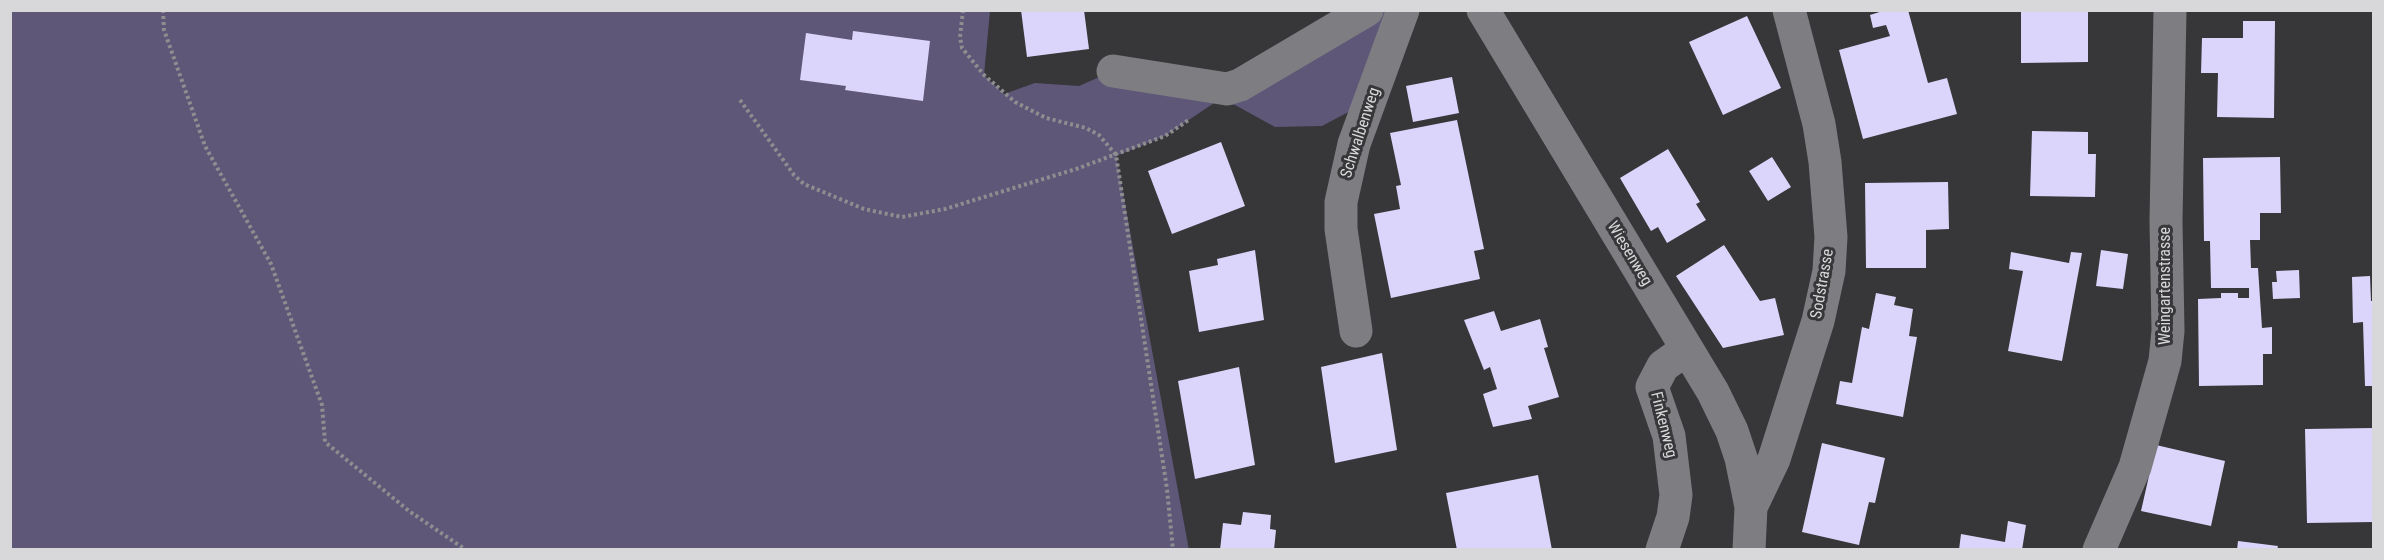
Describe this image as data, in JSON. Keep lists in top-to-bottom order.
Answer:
{
  "streets": {
    "street": [
      "Schwalbenweg",
      "Wiesenweg",
      "Sodstrasse",
      "Weingartenstrasse",
      "Finkenweg"
    ]
  },
  "crossings": [
    ["Wiesenweg", "Sodstrasse"],
    ["Wiesenweg", "Finkenweg"]
  ]
}
